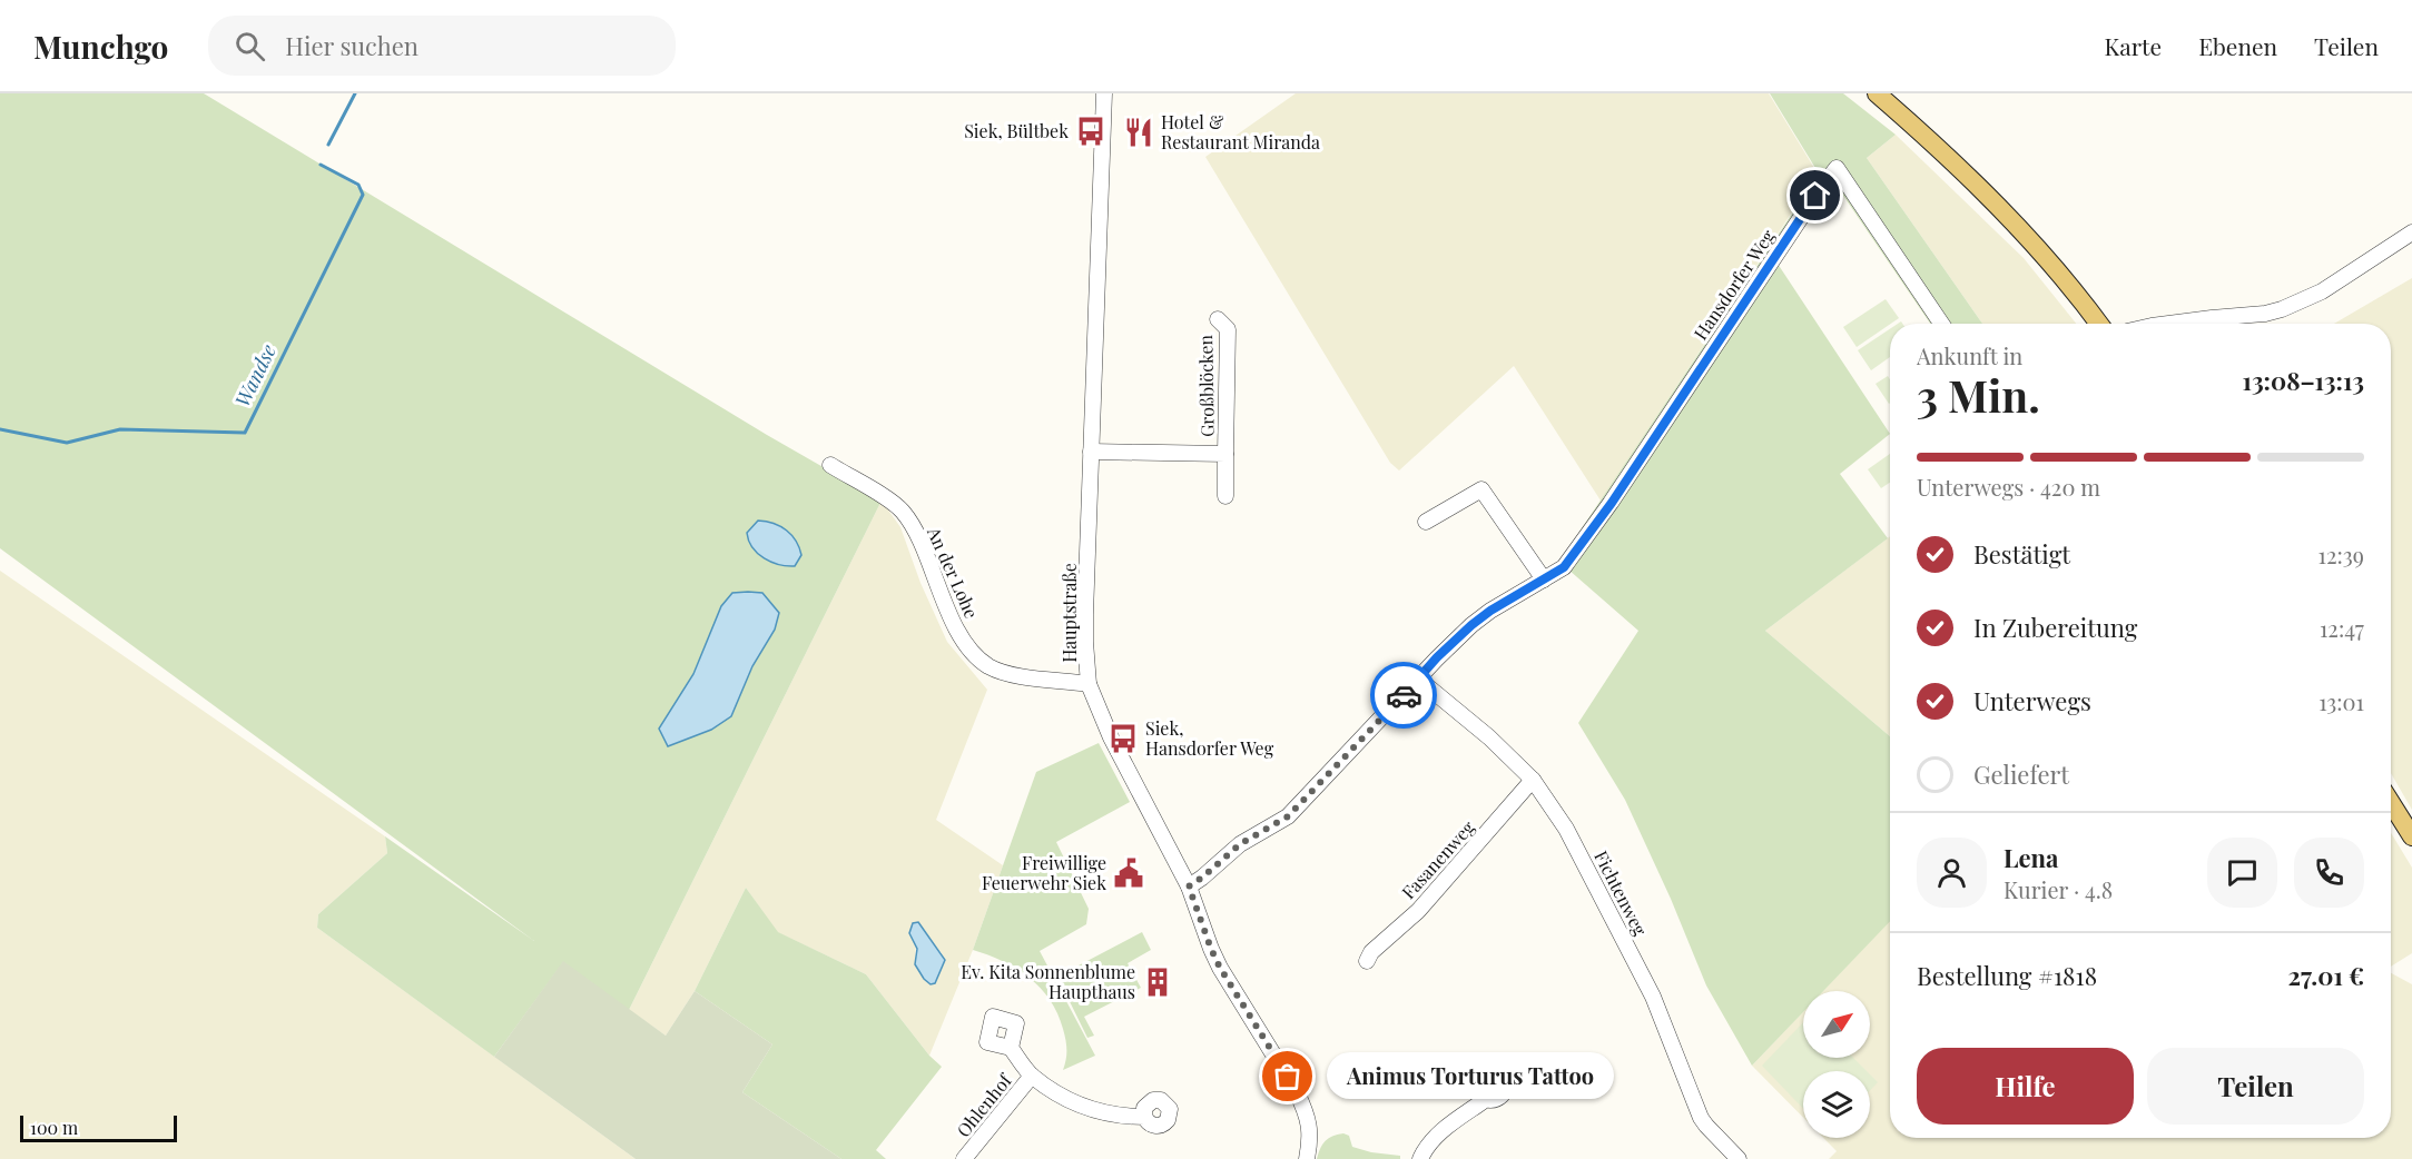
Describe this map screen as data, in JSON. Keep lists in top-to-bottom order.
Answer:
{
  "streets": {
    "street": [
      "Hansdorfer Weg",
      "Großblöcken",
      "An der Lohe",
      "Hauptstraße",
      "Fasanenweg",
      "Fichtenweg",
      "Ohlenhof"
    ]
  },
  "crossings": [
    ["Hansdorfer Weg", "Hauptstraße"],
    ["Hansdorfer Weg", "Fichtenweg"],
    ["Großblöcken", "Hauptstraße"],
    ["An der Lohe", "Hauptstraße"],
    ["Fasanenweg", "Fichtenweg"]
  ],
  "water": ["Wandse"],
  "places": {
    "bus stop": ["Siek, Bültbek", "Siek, Hansdorfer Weg"],
    "restaurant": ["Hotel & Restaurant Miranda"],
    "public building": ["Freiwillige Feuerwehr Siek"],
    "building": ["Ev. Kita Sonnenblume Haupthaus"],
    "other": ["Animus Torturus Tattoo"]
  },
  "scale_bar": "100 m",
  "north": "top right",
  "page": {
    "header": "Munchgo",
    "search": "Hier suchen",
    "nav": ["Karte", "Ebenen", "Teilen"],
    "heading": ["3 Min.", "Ankunft in", "13:08–13:13"],
    "panel": [
      "Lena",
      "Kurier · 4.8",
      "Bestellung #1818",
      "27.01 €"
    ],
    "bar": "Unterwegs · 420 m",
    "list": [
      ["Bestätigt", "12:39"],
      ["In Zubereitung", "12:47"],
      ["Unterwegs", "13:01"],
      "Geliefert"
    ],
    "buttons": ["Hilfe", "Teilen"],
    "bubble": "Animus Torturus Tattoo",
    "scale": "100 m"
  }
}
